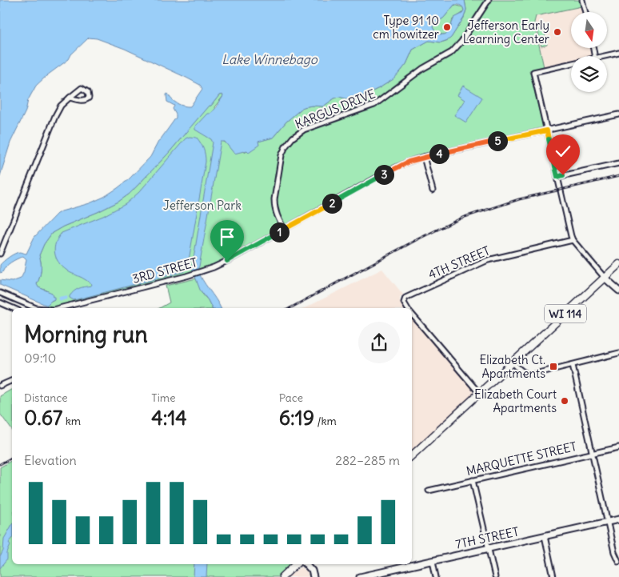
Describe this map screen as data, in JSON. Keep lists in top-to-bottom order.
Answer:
{
  "streets": {
    "main road": ["WI 114"],
    "street": [
      "KARGUS DRIVE",
      "4TH STREET",
      "3RD STREET",
      "MARQUETTE STREET",
      "7TH STREET"
    ]
  },
  "crossings": [
    ["KARGUS DRIVE", "3RD STREET"]
  ],
  "water": ["Lake Winnebago"],
  "parks": ["Jefferson Park"],
  "places": {
    "other": ["Type 91 10 cm howitzer", "Jefferson Early Learning Center", "Elizabeth Court Apartments"],
    "transit": ["Elizabeth Ct. Apartments"]
  },
  "north": "bottom",
  "page": {
    "pins": [
      "5",
      "4",
      "3",
      "2",
      "1"
    ],
    "heading": ["Morning run", "09:10"],
    "stats": [
      ["Distance", "0.67 km"],
      ["Time", "4:14"],
      ["Pace", "6:19 /km"]
    ],
    "chart": ["Elevation", "282–285 m"]
  }
}
